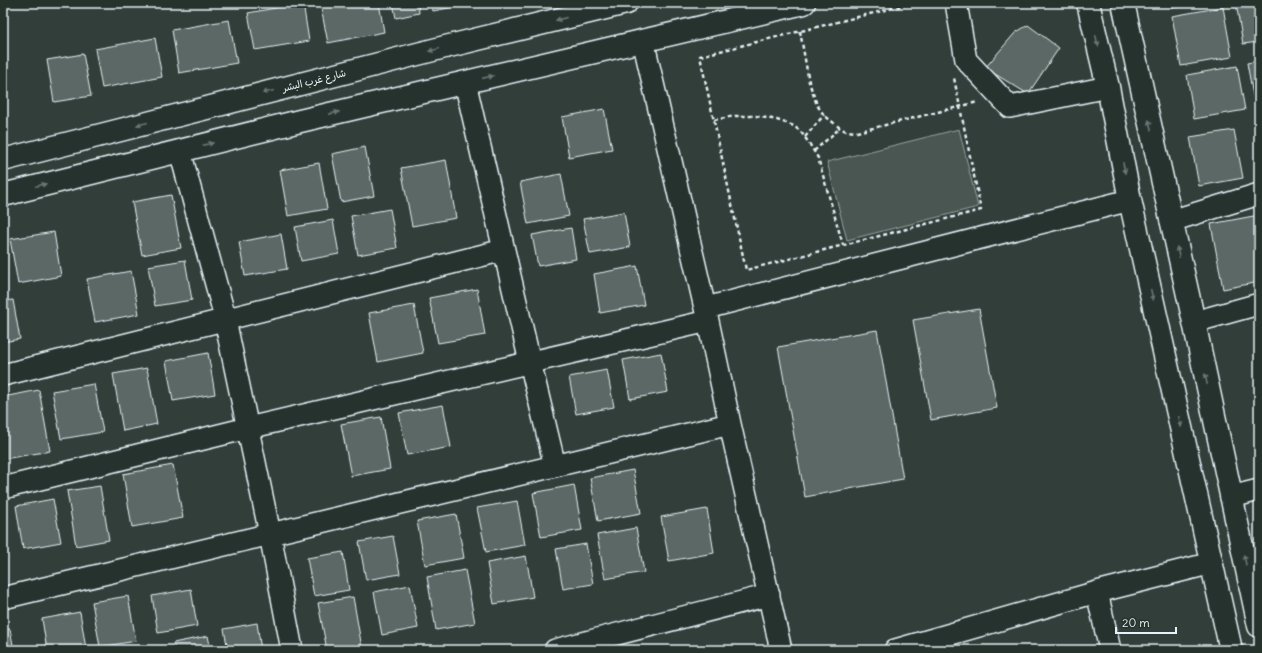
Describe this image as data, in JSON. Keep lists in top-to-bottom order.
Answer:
{
  "streets": {
    "street": ["شارع غرب البشر"]
  },
  "scale_bar": "20 m"
}
